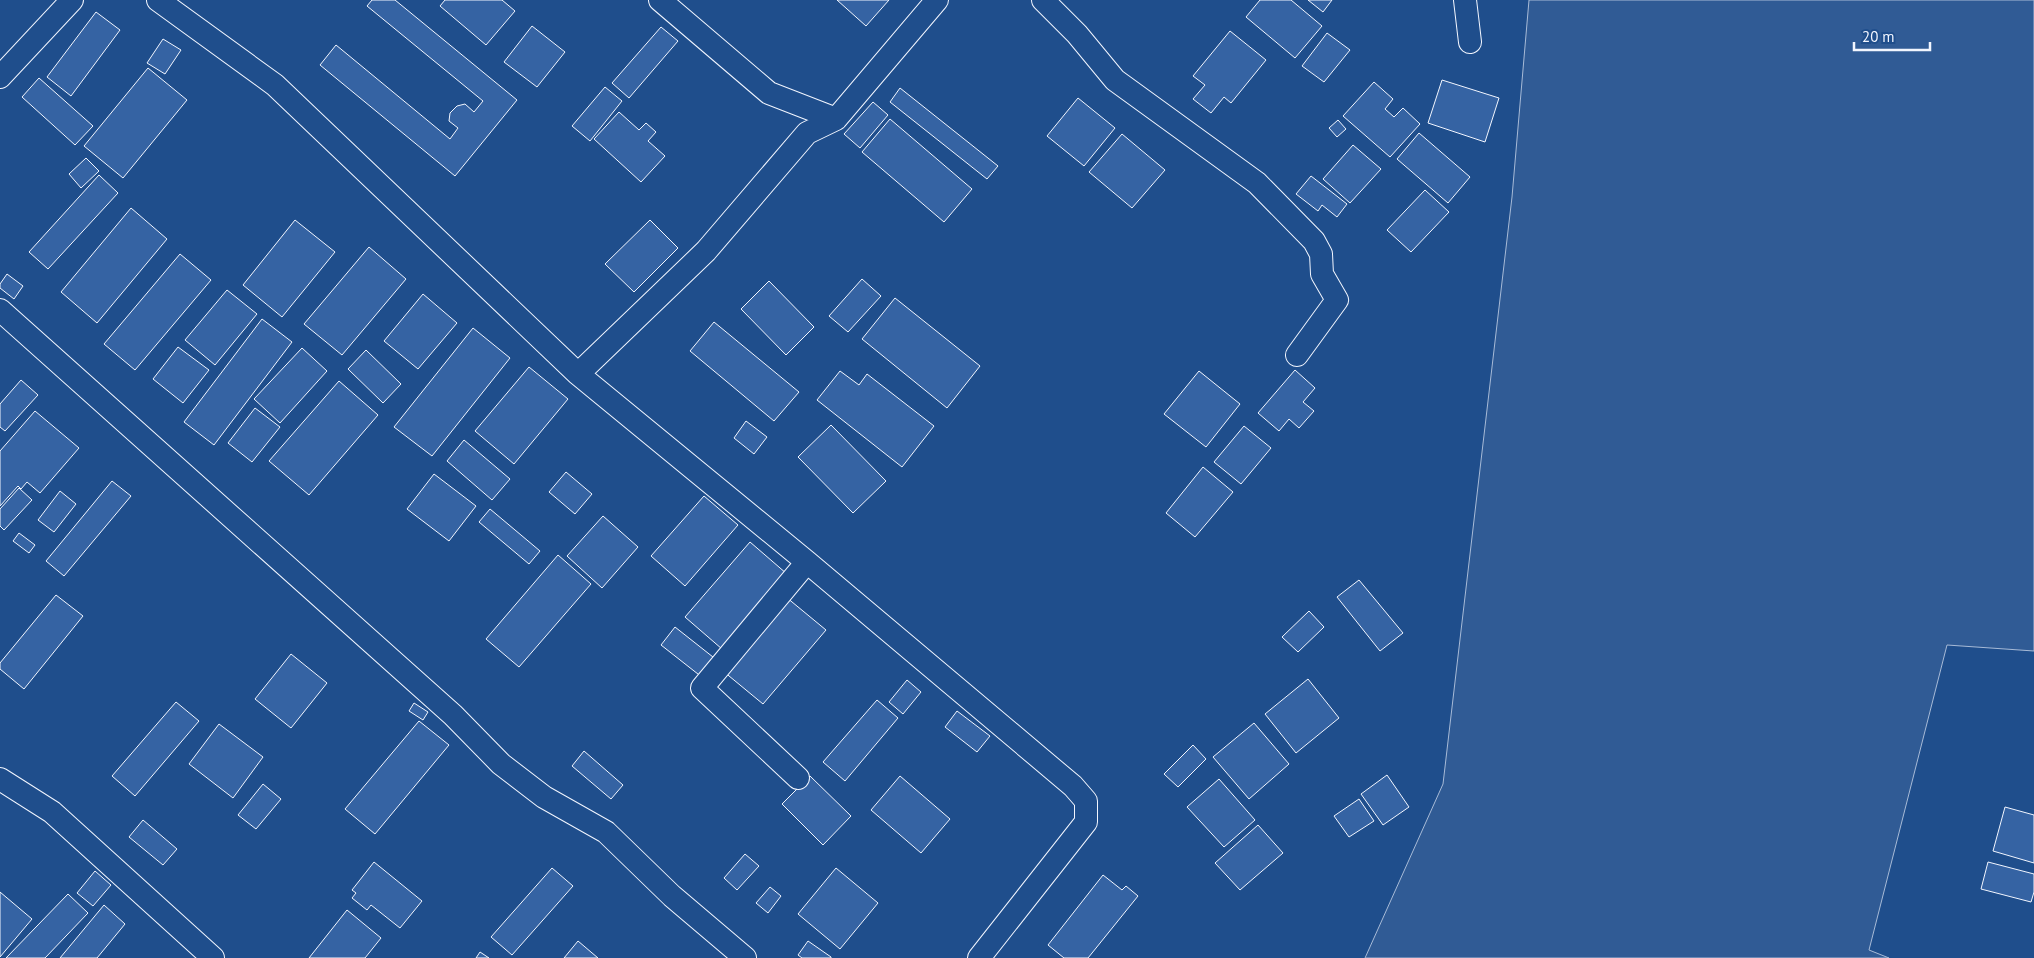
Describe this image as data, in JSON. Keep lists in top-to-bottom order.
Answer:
{
  "scale_bar": "20 m"
}
